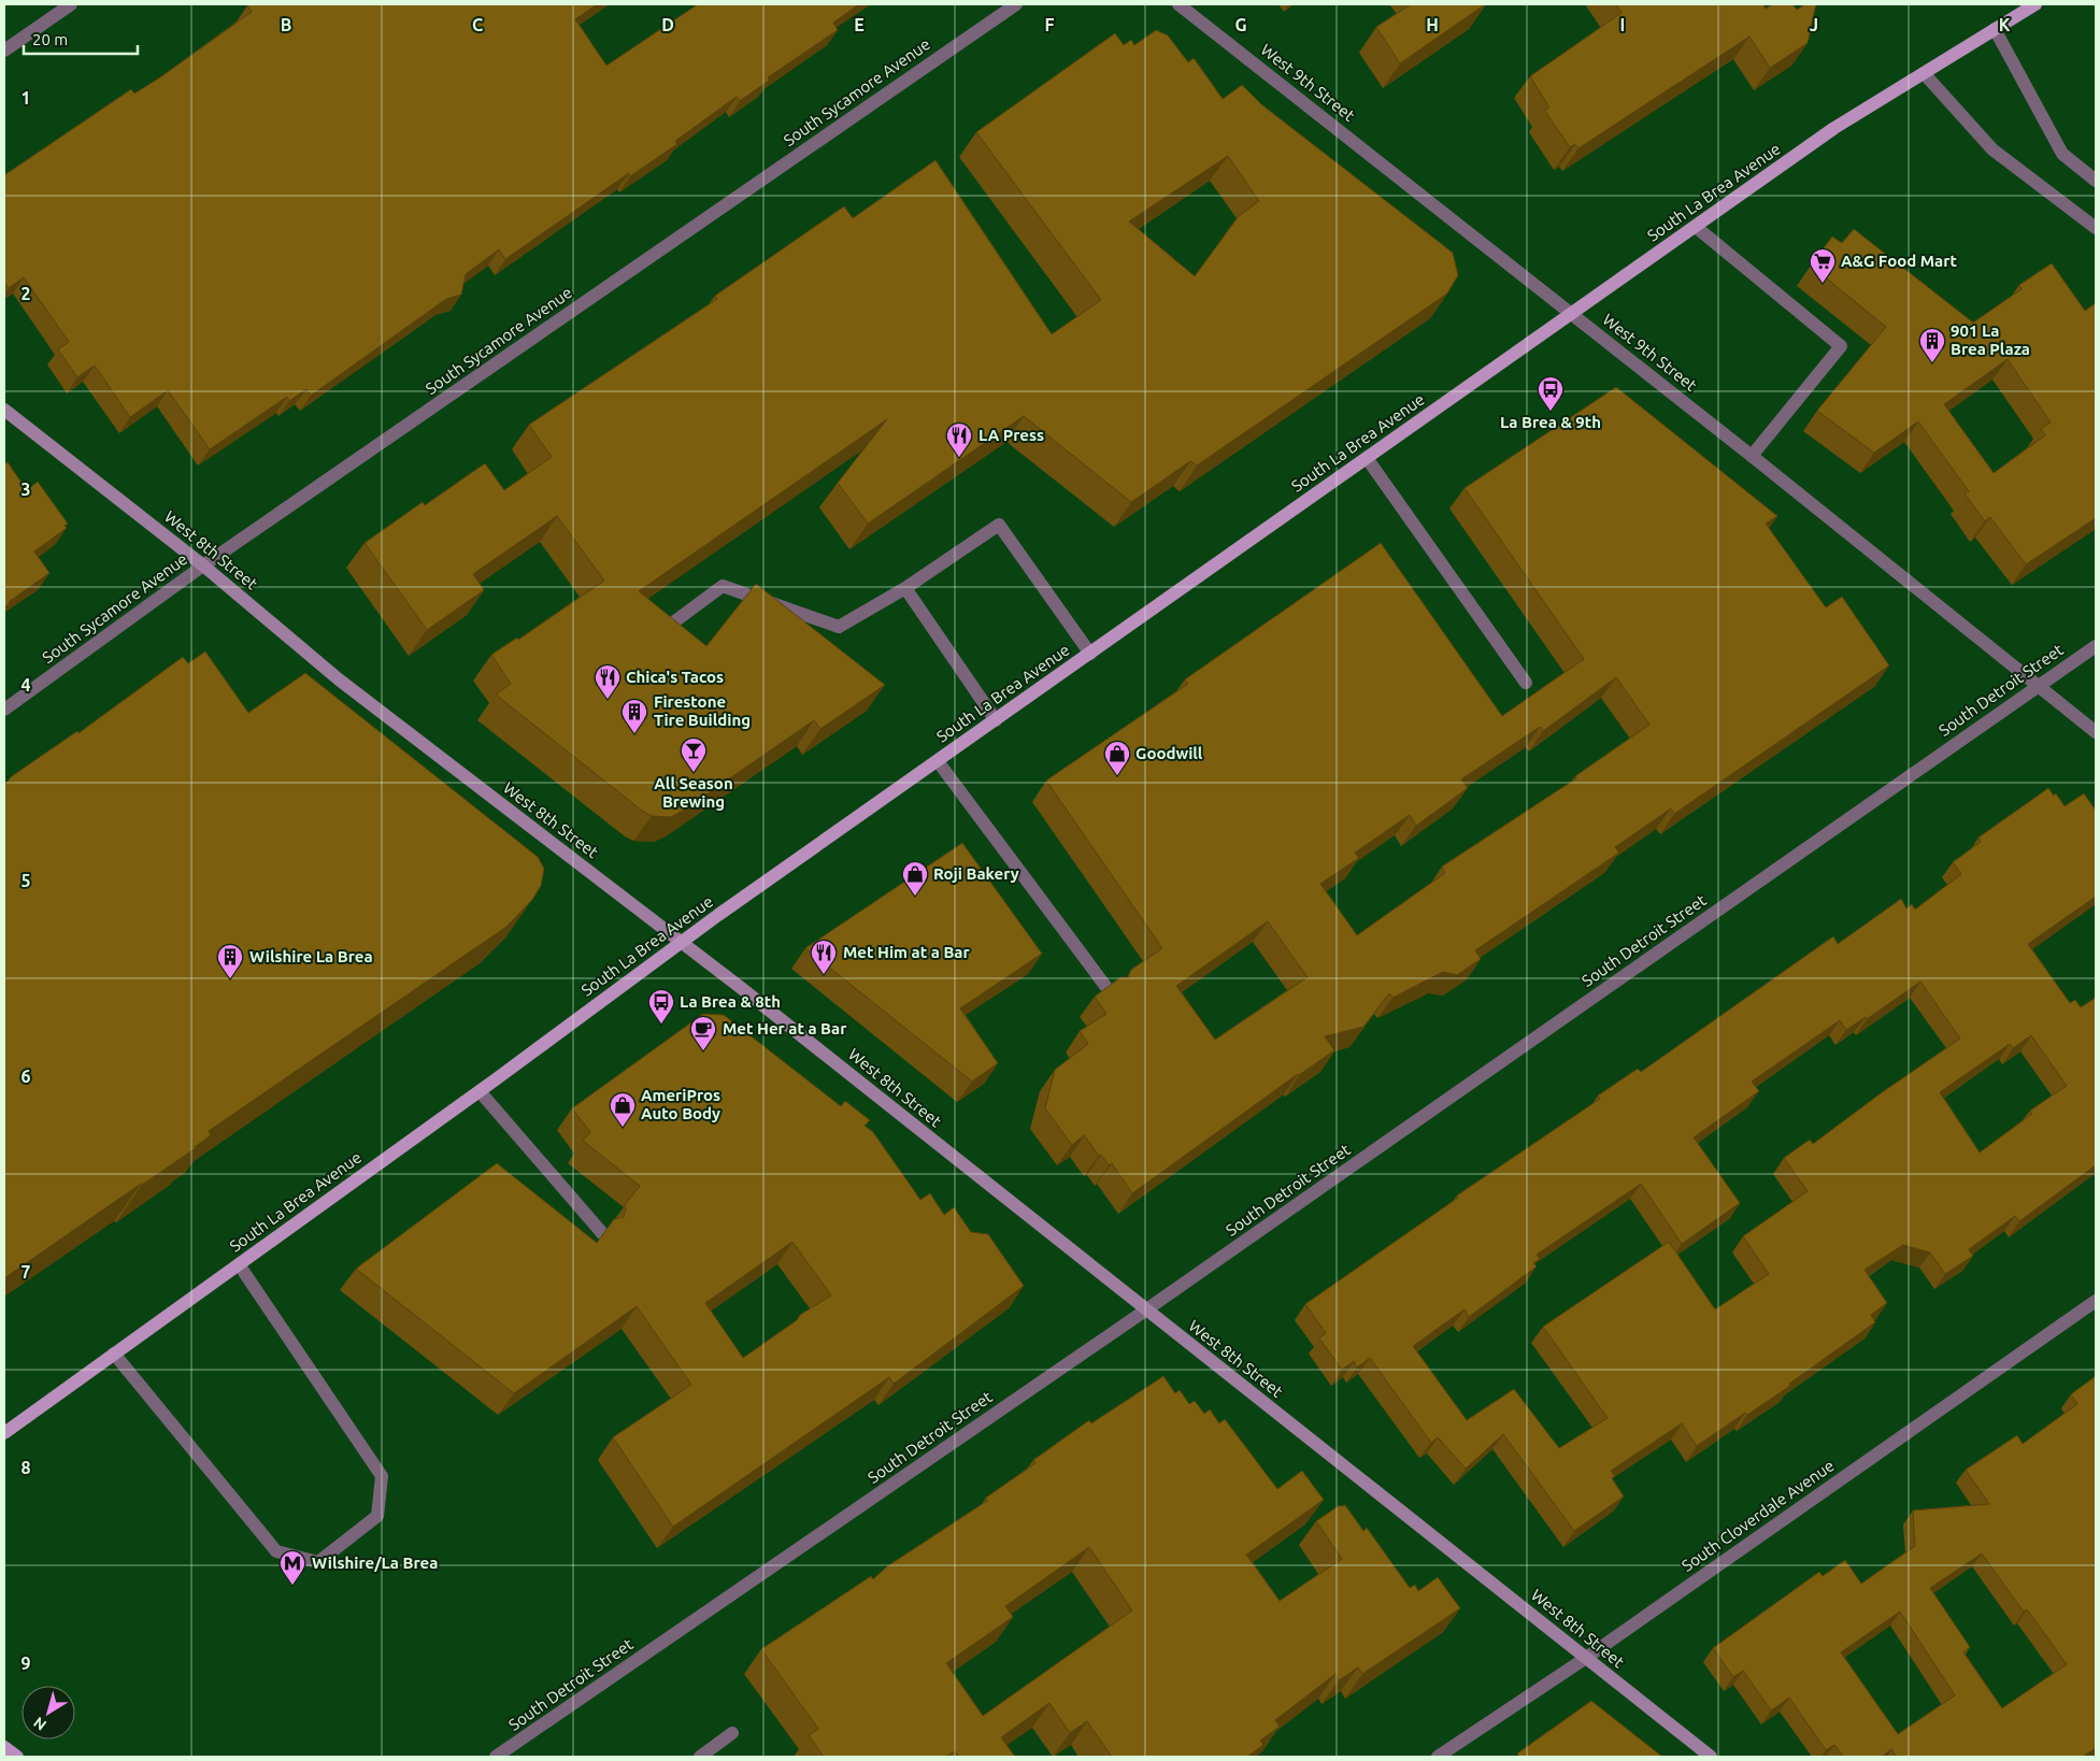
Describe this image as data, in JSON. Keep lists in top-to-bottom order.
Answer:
{
  "streets": {
    "main road": ["South La Brea Avenue"],
    "street": [
      "West 9th Street",
      "South Sycamore Avenue",
      "West 8th Street",
      "South Detroit Street",
      "South Cloverdale Avenue"
    ]
  },
  "crossings": [
    ["West 9th Street", "South La Brea Avenue"],
    ["West 9th Street", "South Detroit Street"],
    ["South Sycamore Avenue", "West 8th Street"],
    ["South La Brea Avenue", "West 8th Street"],
    ["West 8th Street", "South Detroit Street"],
    ["West 8th Street", "South Cloverdale Avenue"]
  ],
  "places": {
    "supermarket": ["A&G Food Mart"],
    "building": ["901 La Brea Plaza", "Firestone Tire Building", "Wilshire La Brea"],
    "bus stop": ["La Brea & 9th", "La Brea & 8th"],
    "restaurant": ["LA Press", "Chica's Tacos", "Met Him at a Bar"],
    "bar": ["All Season Brewing"],
    "shop": ["Goodwill", "Roji Bakery", "AmeriPros Auto Body"],
    "cafe": ["Met Her at a Bar"],
    "metro station": ["Wilshire/La Brea"]
  },
  "scale_bar": "20 m",
  "north": "bottom left",
  "grid": {
    "columns": [
      "B",
      "C",
      "D",
      "E",
      "F",
      "G",
      "H",
      "I",
      "J",
      "K"
    ],
    "rows": [
      "1",
      "2",
      "3",
      "4",
      "5",
      "6",
      "7",
      "8",
      "9"
    ]
  }
}
